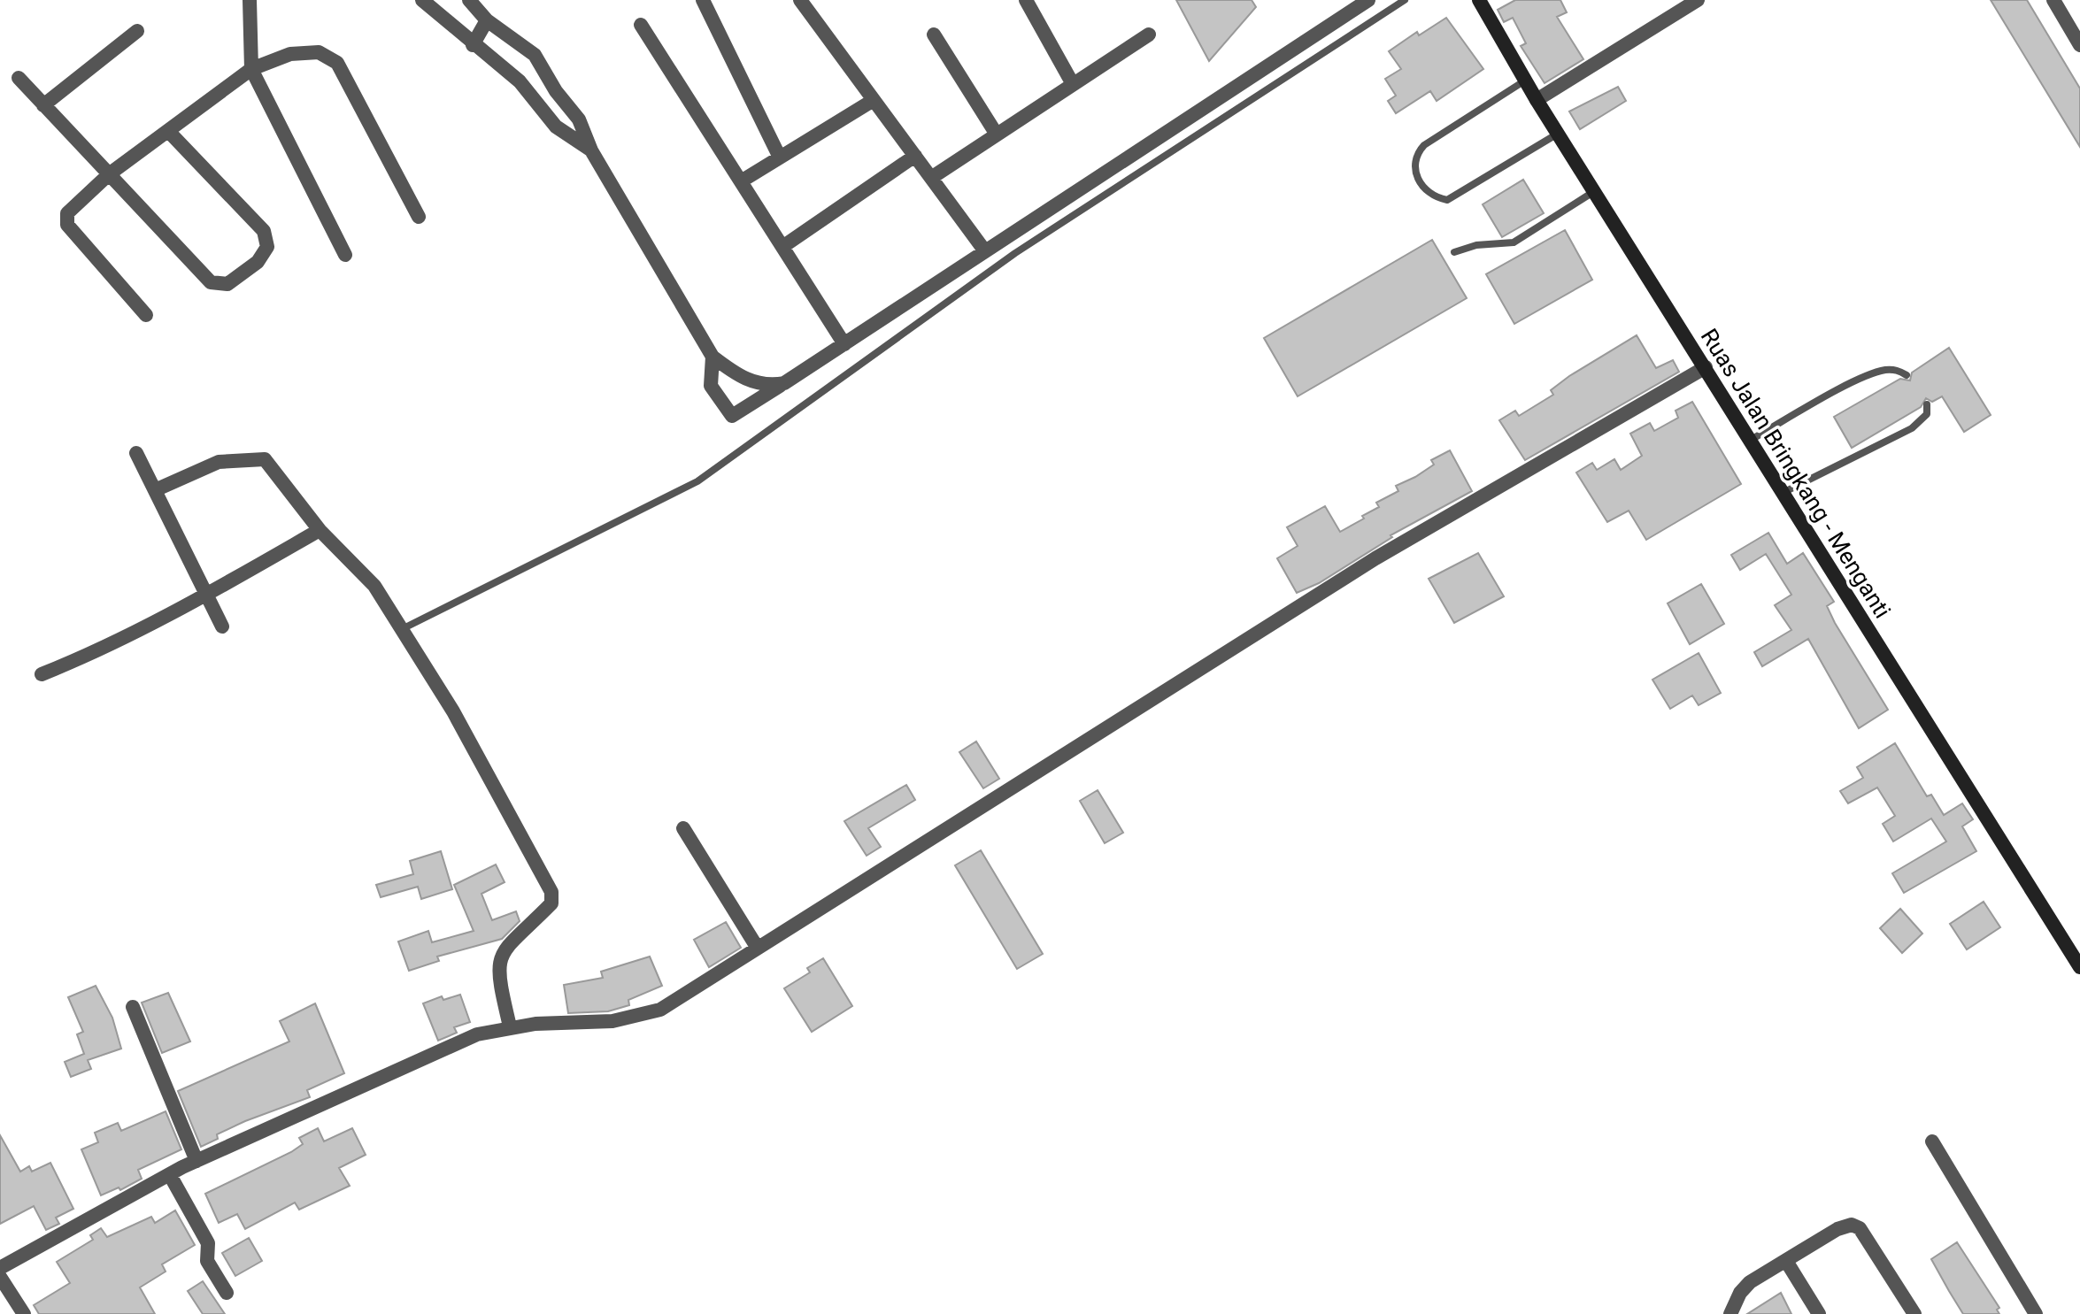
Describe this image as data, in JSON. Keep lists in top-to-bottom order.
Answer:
{
  "streets": {
    "main road": ["Ruas Jalan Bringkang - Menganti"]
  }
}
